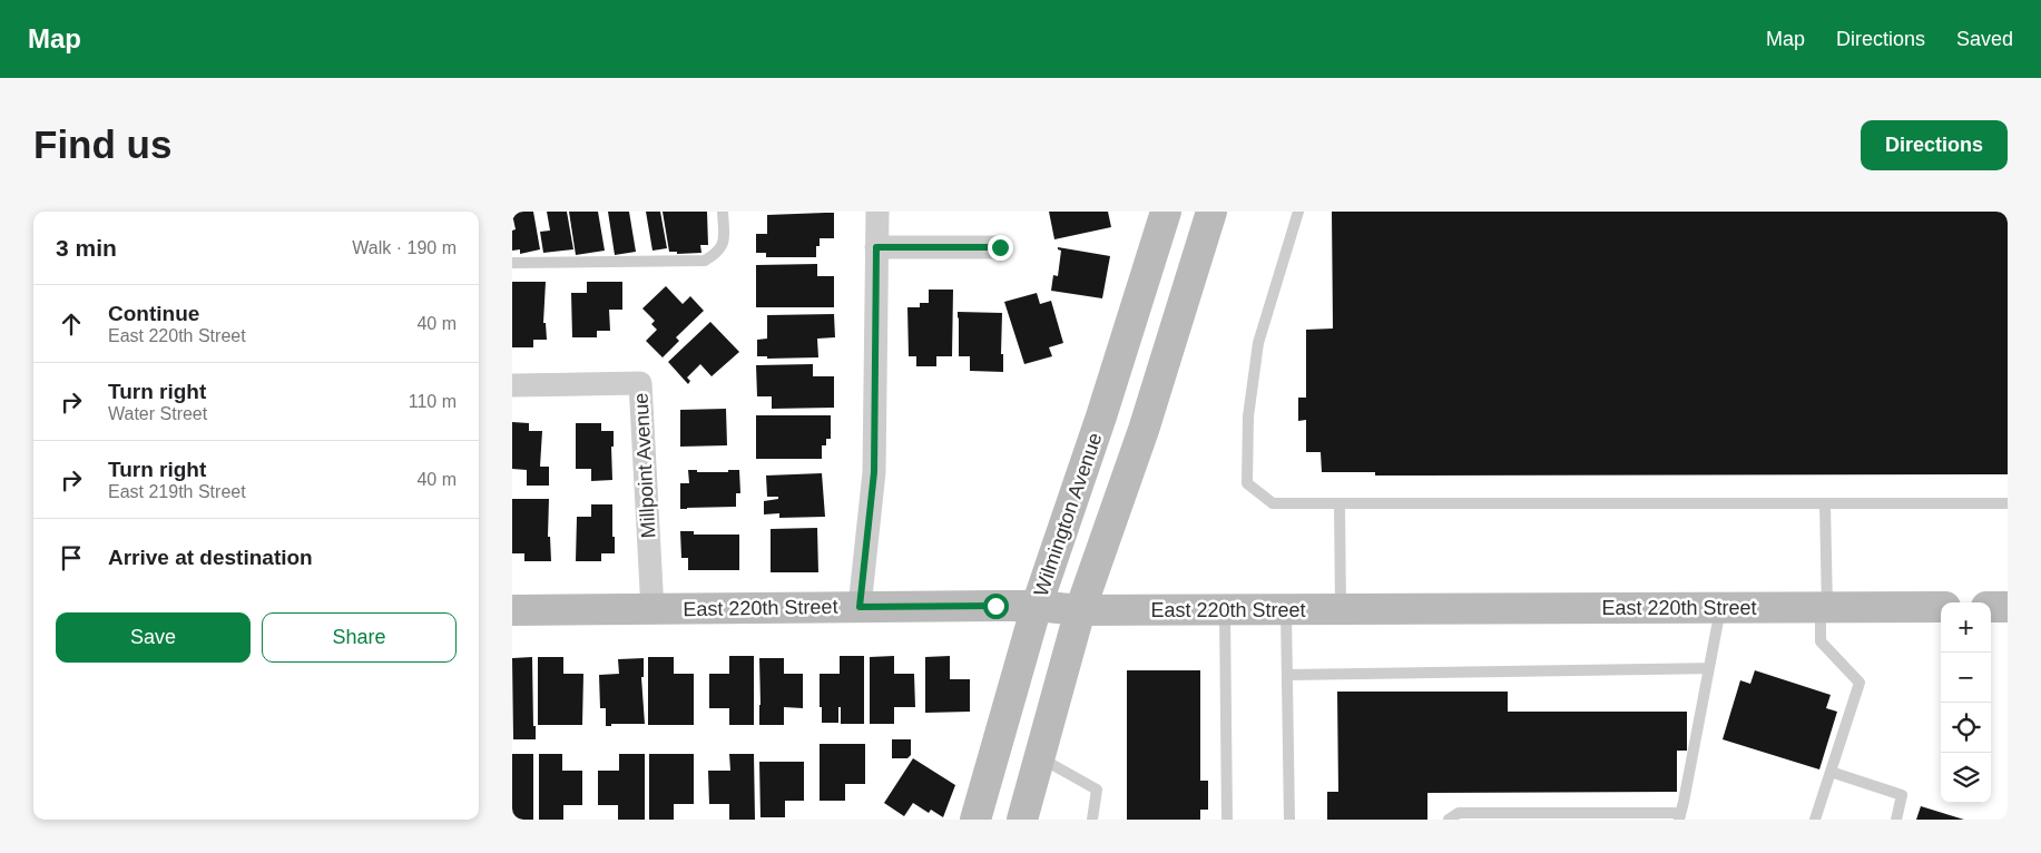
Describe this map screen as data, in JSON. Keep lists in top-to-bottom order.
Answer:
{
  "streets": {
    "street": ["Millpoint Avenue", "Wilmington Avenue", "East 220th Street"]
  },
  "crossings": [
    ["Millpoint Avenue", "East 220th Street"],
    ["Wilmington Avenue", "East 220th Street"]
  ],
  "page": {
    "header": "Map",
    "nav": ["Map", "Directions", "Saved"],
    "buttons": [
      "Directions",
      ["Save", "Share"]
    ],
    "title": "Find us",
    "heading": ["3 min", "Walk · 190 m"],
    "list": [
      ["Continue", "East 220th Street", "40 m"],
      ["Turn right", "Water Street", "110 m"],
      ["Turn right", "East 219th Street", "40 m"],
      "Arrive at destination"
    ],
    "map_buttons": ["+", "−"]
  }
}
